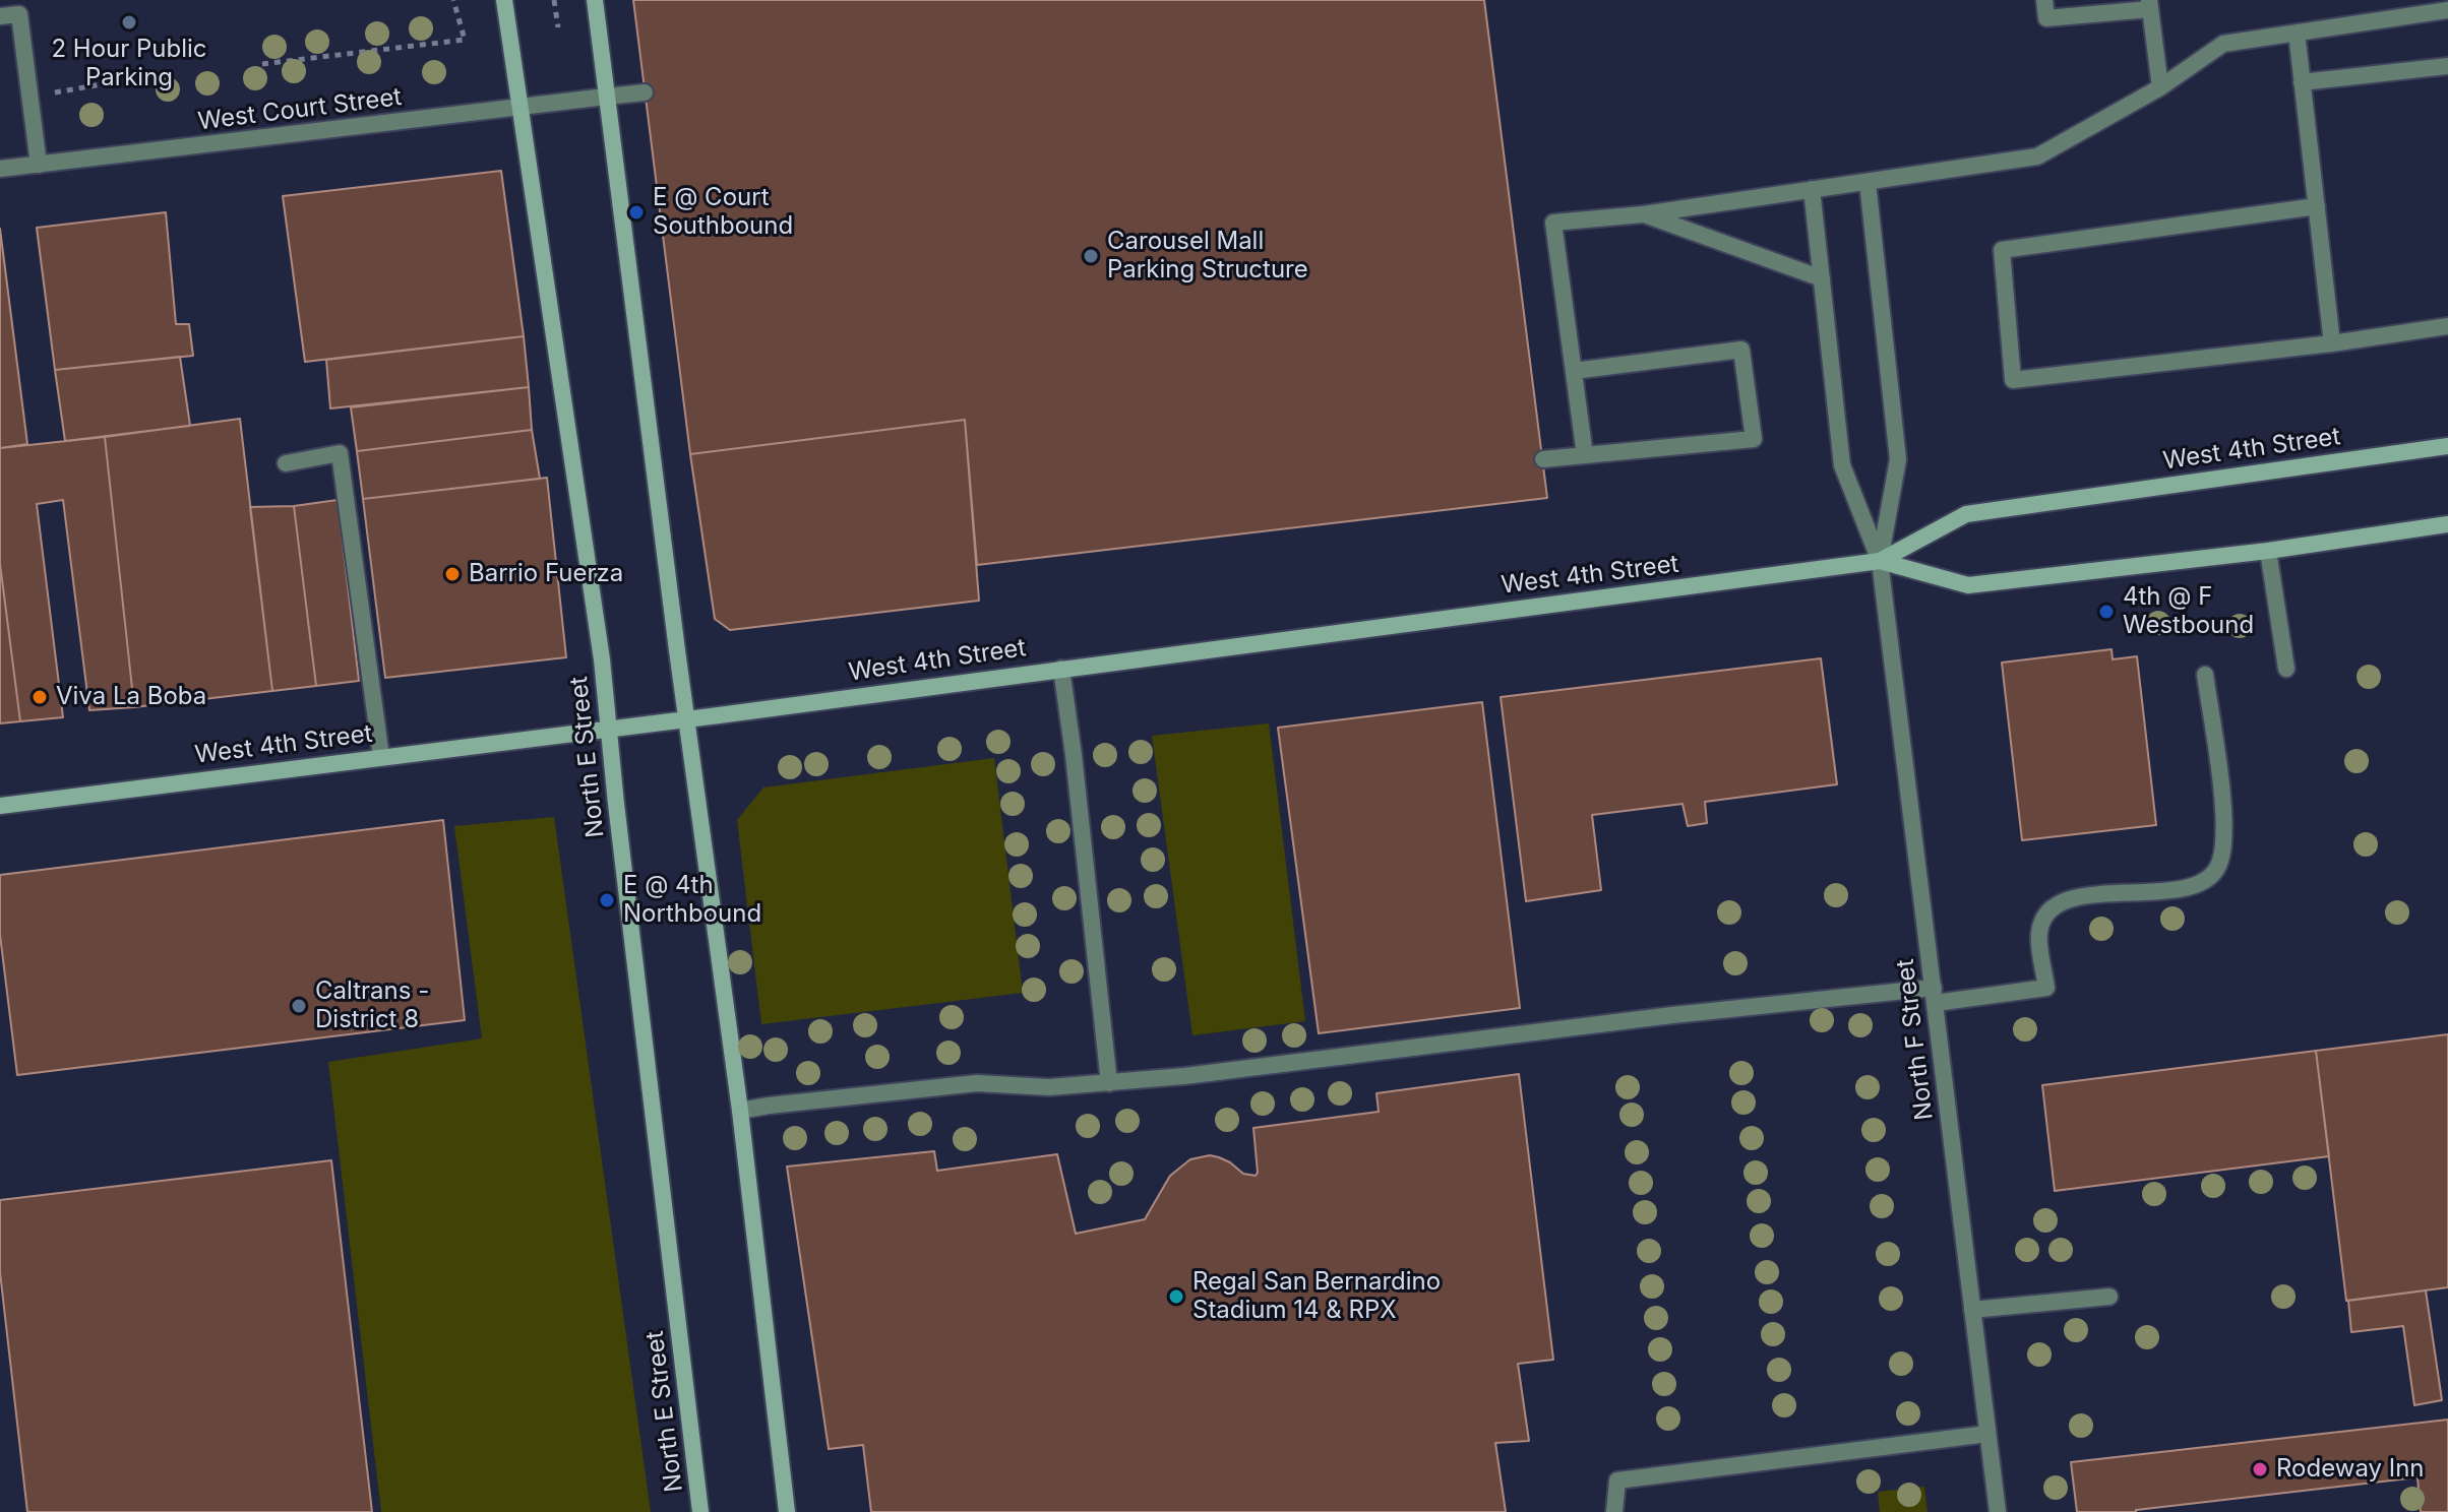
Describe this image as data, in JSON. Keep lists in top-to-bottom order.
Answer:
{
  "streets": {
    "main road": ["West 4th Street", "North E Street"],
    "street": ["West Court Street", "North F Street"]
  },
  "crossings": [
    ["West Court Street", "North E Street"],
    ["West 4th Street", "North E Street"],
    ["West 4th Street", "North F Street"]
  ],
  "places": [
    "2 Hour Public Parking",
    "E @ Court Southbound",
    "Carousel Mall Parking Structure",
    "Barrio Fuerza",
    "4th @ F Westbound",
    "Viva La Boba",
    "E @ 4th Northbound",
    "Caltrans - District 8",
    "Regal San Bernardino Stadium 14 & RPX",
    "Rodeway Inn"
  ]
}
